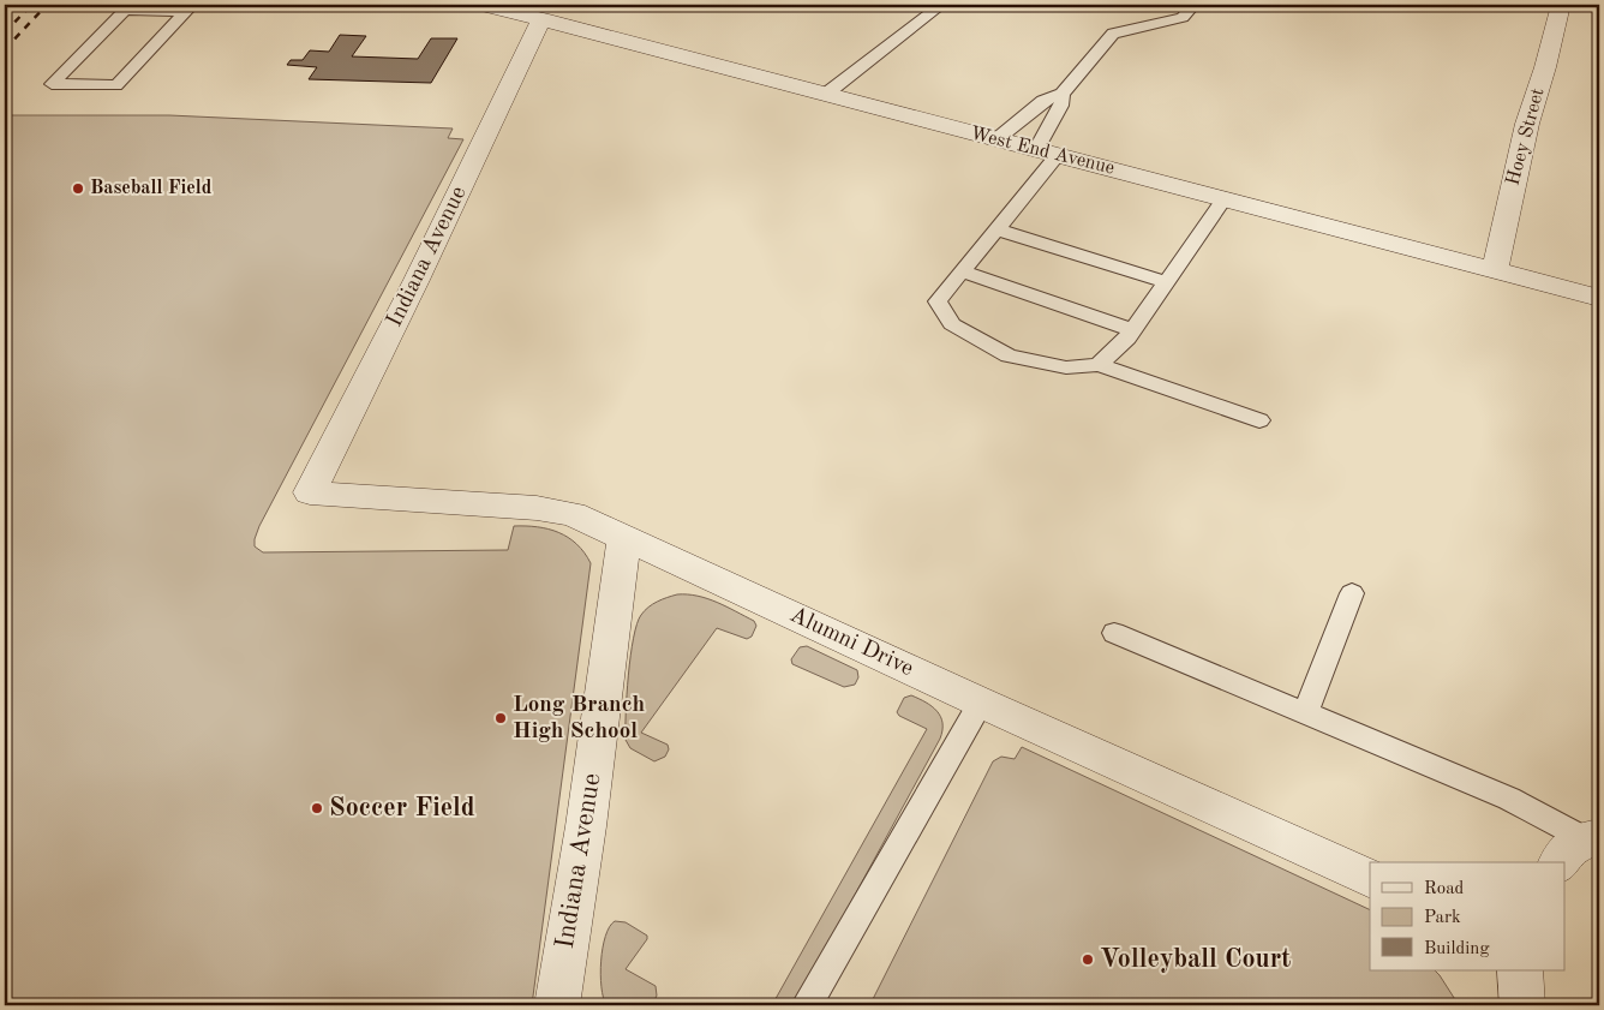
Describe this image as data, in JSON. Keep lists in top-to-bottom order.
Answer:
{
  "streets": {
    "street": [
      "Hoey Street",
      "West End Avenue",
      "Indiana Avenue",
      "Alumni Drive"
    ]
  },
  "crossings": [
    ["Hoey Street", "West End Avenue"],
    ["West End Avenue", "Indiana Avenue"],
    ["Indiana Avenue", "Alumni Drive"]
  ],
  "places": [
    "Baseball Field",
    "Long Branch High School",
    "Soccer Field",
    "Volleyball Court"
  ],
  "legend": ["Road", "Park", "Building"]
}
